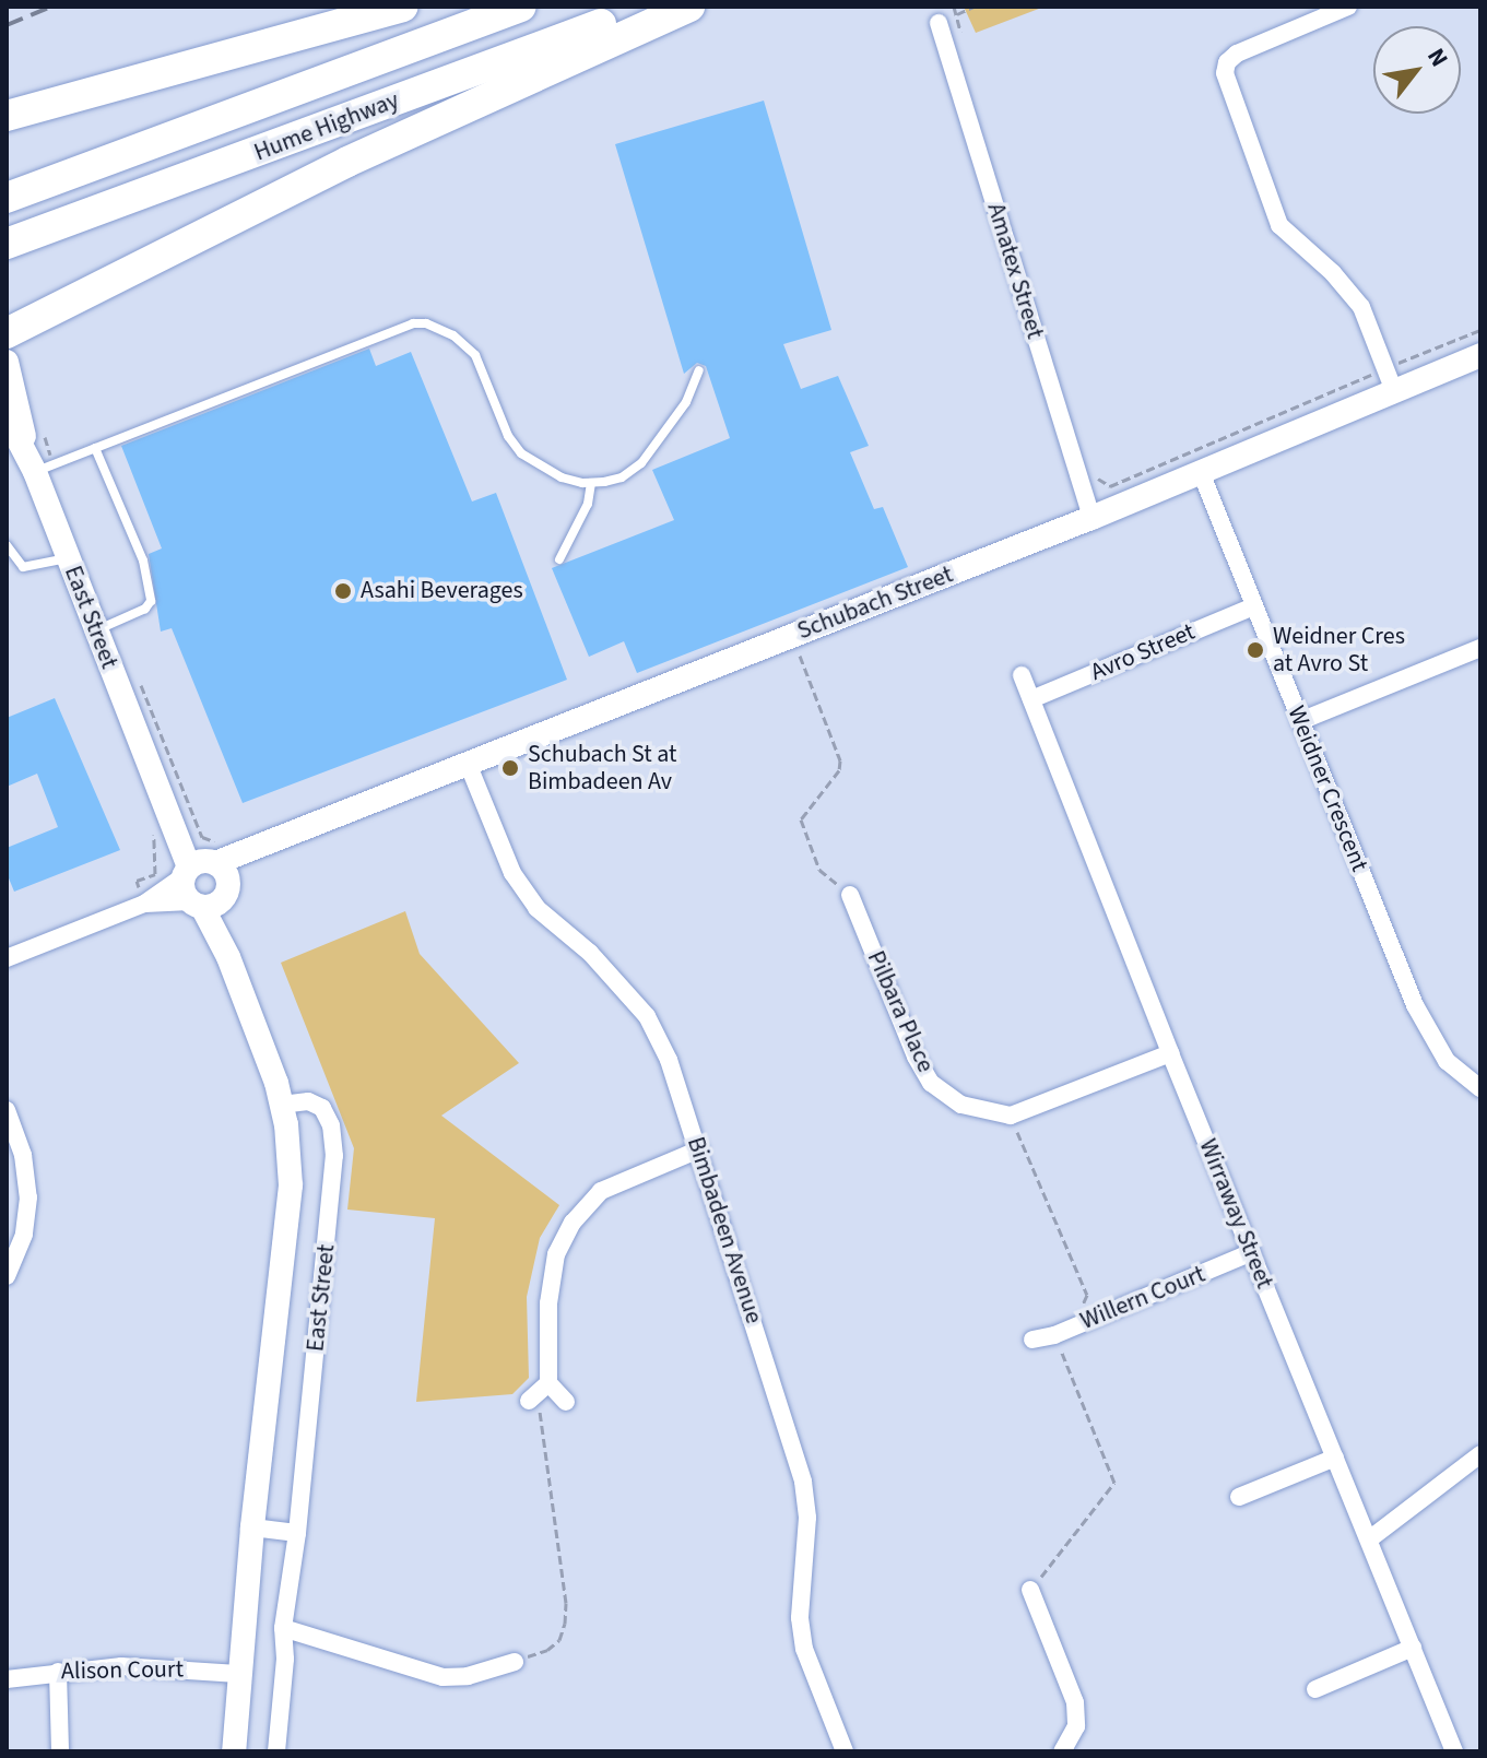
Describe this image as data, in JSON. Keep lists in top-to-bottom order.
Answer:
{
  "streets": {
    "highway": ["Hume Highway"],
    "main road": ["Schubach Street", "East Street"],
    "street": [
      "Amatex Street",
      "Avro Street",
      "Weidner Crescent",
      "Pilbara Place",
      "Wirraway Street",
      "Bimbadeen Avenue",
      "Willern Court",
      "Alison Court"
    ]
  },
  "crossings": [
    ["Amatex Street", "Schubach Street"],
    ["Schubach Street", "East Street"],
    ["Schubach Street", "Weidner Crescent"],
    ["Schubach Street", "Bimbadeen Avenue"],
    ["East Street", "Alison Court"],
    ["Avro Street", "Weidner Crescent"],
    ["Avro Street", "Wirraway Street"],
    ["Wirraway Street", "Willern Court"]
  ],
  "places": ["Asahi Beverages", "Weidner Cres at Avro St", "Schubach St at Bimbadeen Av"],
  "north": "top right"
}
